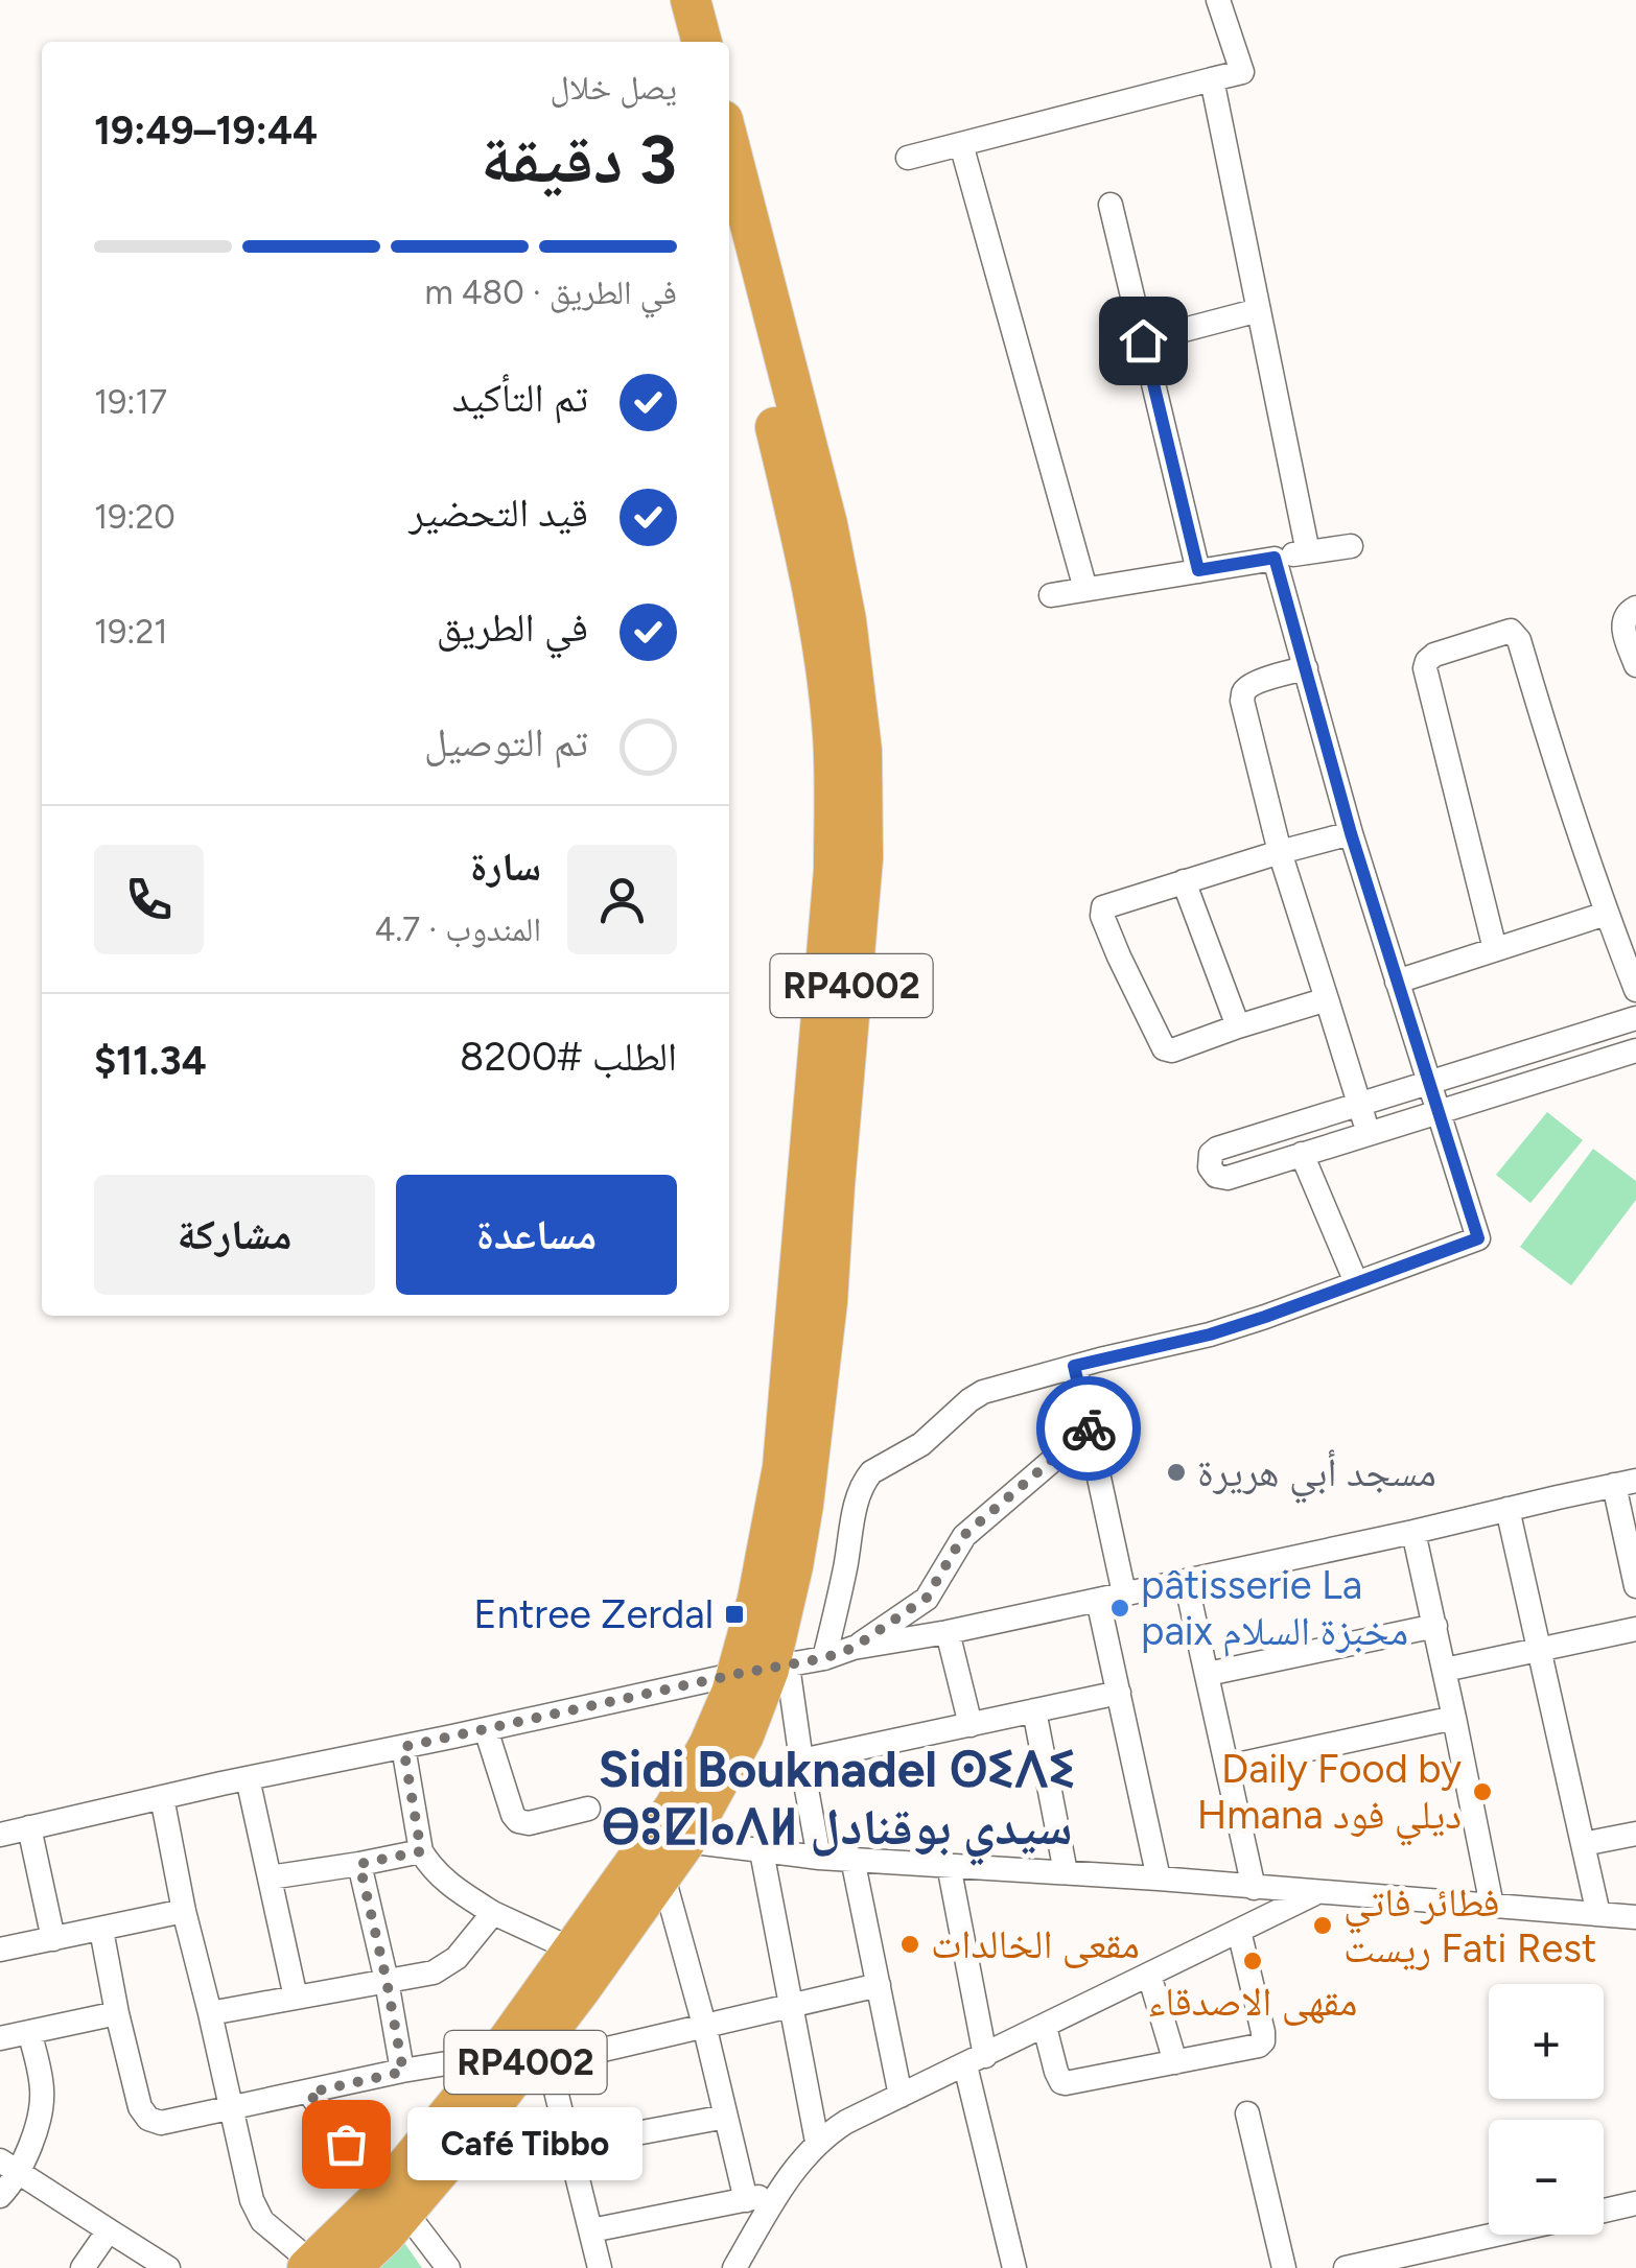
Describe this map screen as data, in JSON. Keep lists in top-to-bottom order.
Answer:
{
  "streets": {
    "highway": ["RP4002"]
  },
  "districts": ["Sidi Bouknadel ⵙⵉⴷⵉ ⴱⵓⵇⵏⴰⴷⵍ سيدي بوقنادل"],
  "places": {
    "other": [
      "مسجد أبي هريرة",
      "pâtisserie La paix مخبزة السلام",
      "Daily Food by Hmana ديلي فود",
      "فطائر فاتي ريست Fati Rest",
      "مقعى الخالدات",
      "مقهى الاصدقاء",
      "Café Tibbo"
    ],
    "transit": ["Entree Zerdal"]
  },
  "page": {
    "heading": ["3 دقيقة", "يصل خلال", "19:44–19:49"],
    "panel": [
      "سارة",
      "المندوب · 4.7",
      "الطلب #8200",
      "$11.34"
    ],
    "bar": "في الطريق · 480 m",
    "list": [
      ["تم التأكيد", "19:17"],
      ["قيد التحضير", "19:20"],
      ["في الطريق", "19:21"],
      "تم التوصيل"
    ],
    "buttons": ["مساعدة", "مشاركة"],
    "map_buttons": ["+", "−"],
    "bubble": "Café Tibbo"
  }
}
